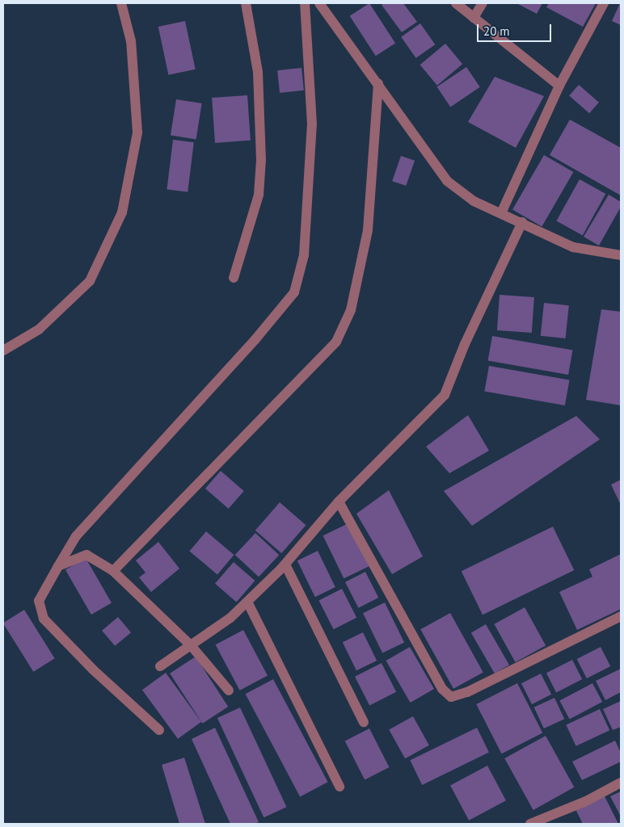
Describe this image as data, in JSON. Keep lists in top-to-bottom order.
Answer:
{
  "scale_bar": "20 m"
}
